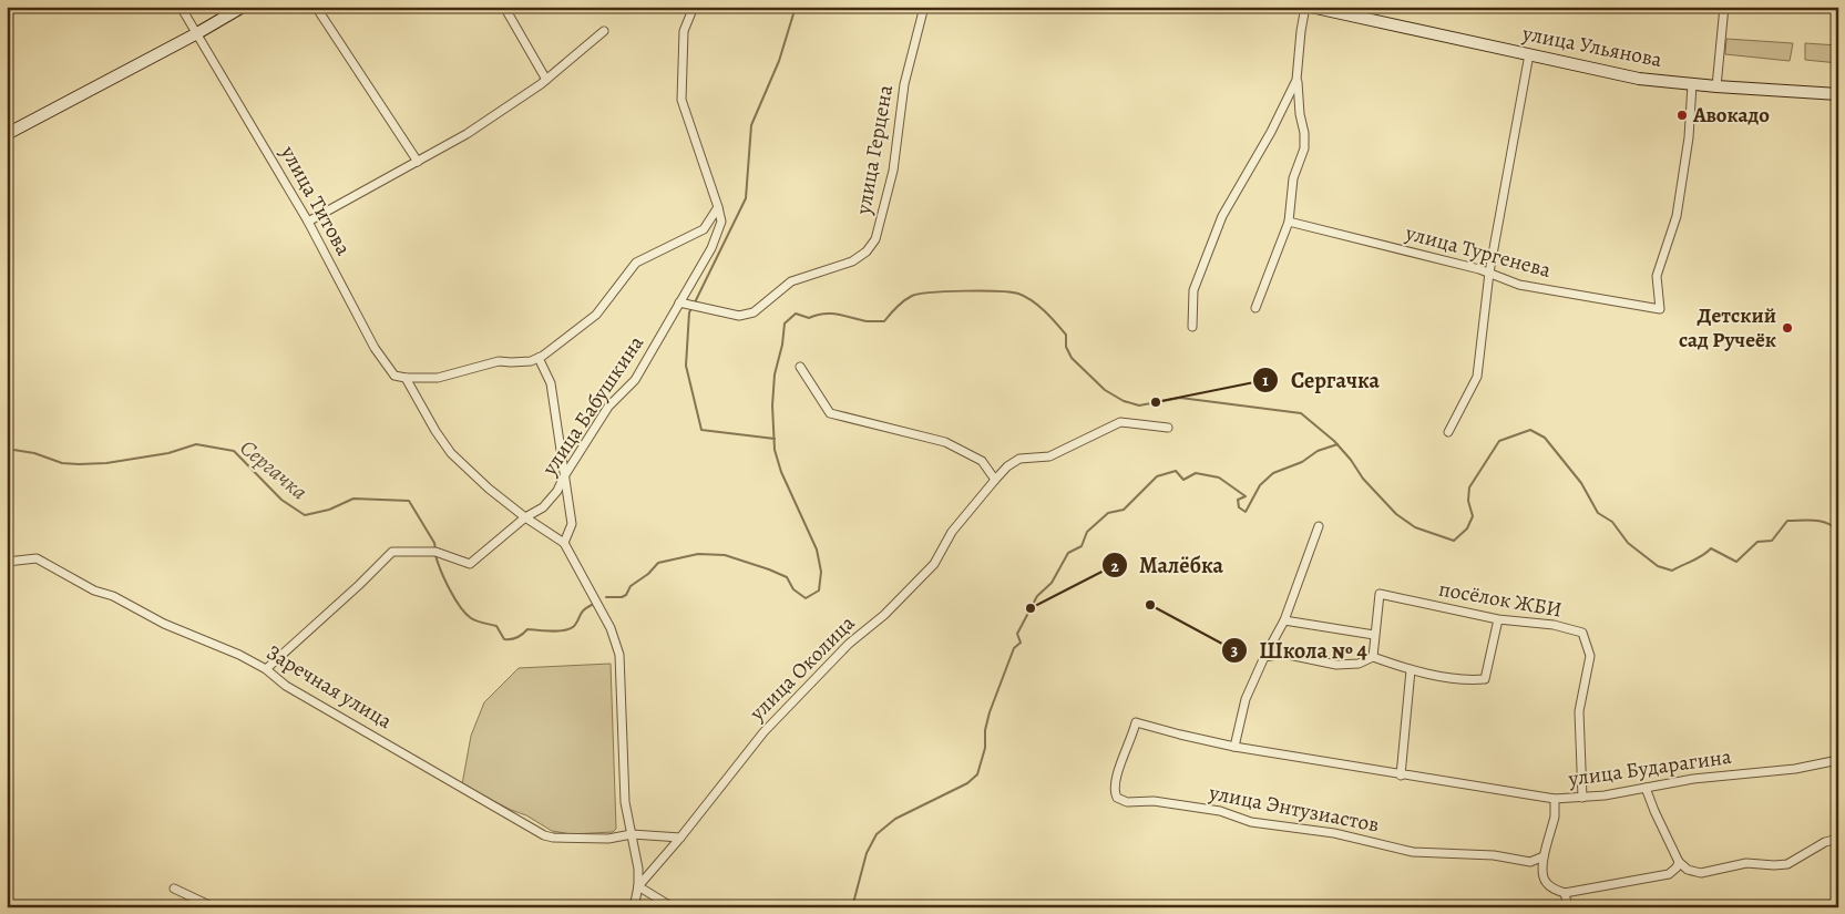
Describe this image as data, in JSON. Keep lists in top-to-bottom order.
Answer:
{
  "streets": {
    "main road": ["улица Ульянова"],
    "street": [
      "улица Герцена",
      "улица Титова",
      "улица Тургенева",
      "улица Бабушкина",
      "посёлок ЖБИ",
      "улица Околица",
      "Заречная улица",
      "улица Бударагина",
      "улица Энтузиастов"
    ]
  },
  "crossings": [
    ["улица Ульянова", "улица Тургенева"],
    ["улица Герцена", "улица Бабушкина"],
    ["улица Бабушкина", "Заречная улица"],
    ["посёлок ЖБИ", "улица Бударагина"],
    ["улица Околица", "Заречная улица"],
    ["улица Бударагина", "улица Энтузиастов"]
  ],
  "water": ["Сергачка"],
  "places": [
    "Авокадо",
    "Детский сад Ручеёк",
    "Сергачка",
    "Школа № 4",
    "Малёбка"
  ]
}
